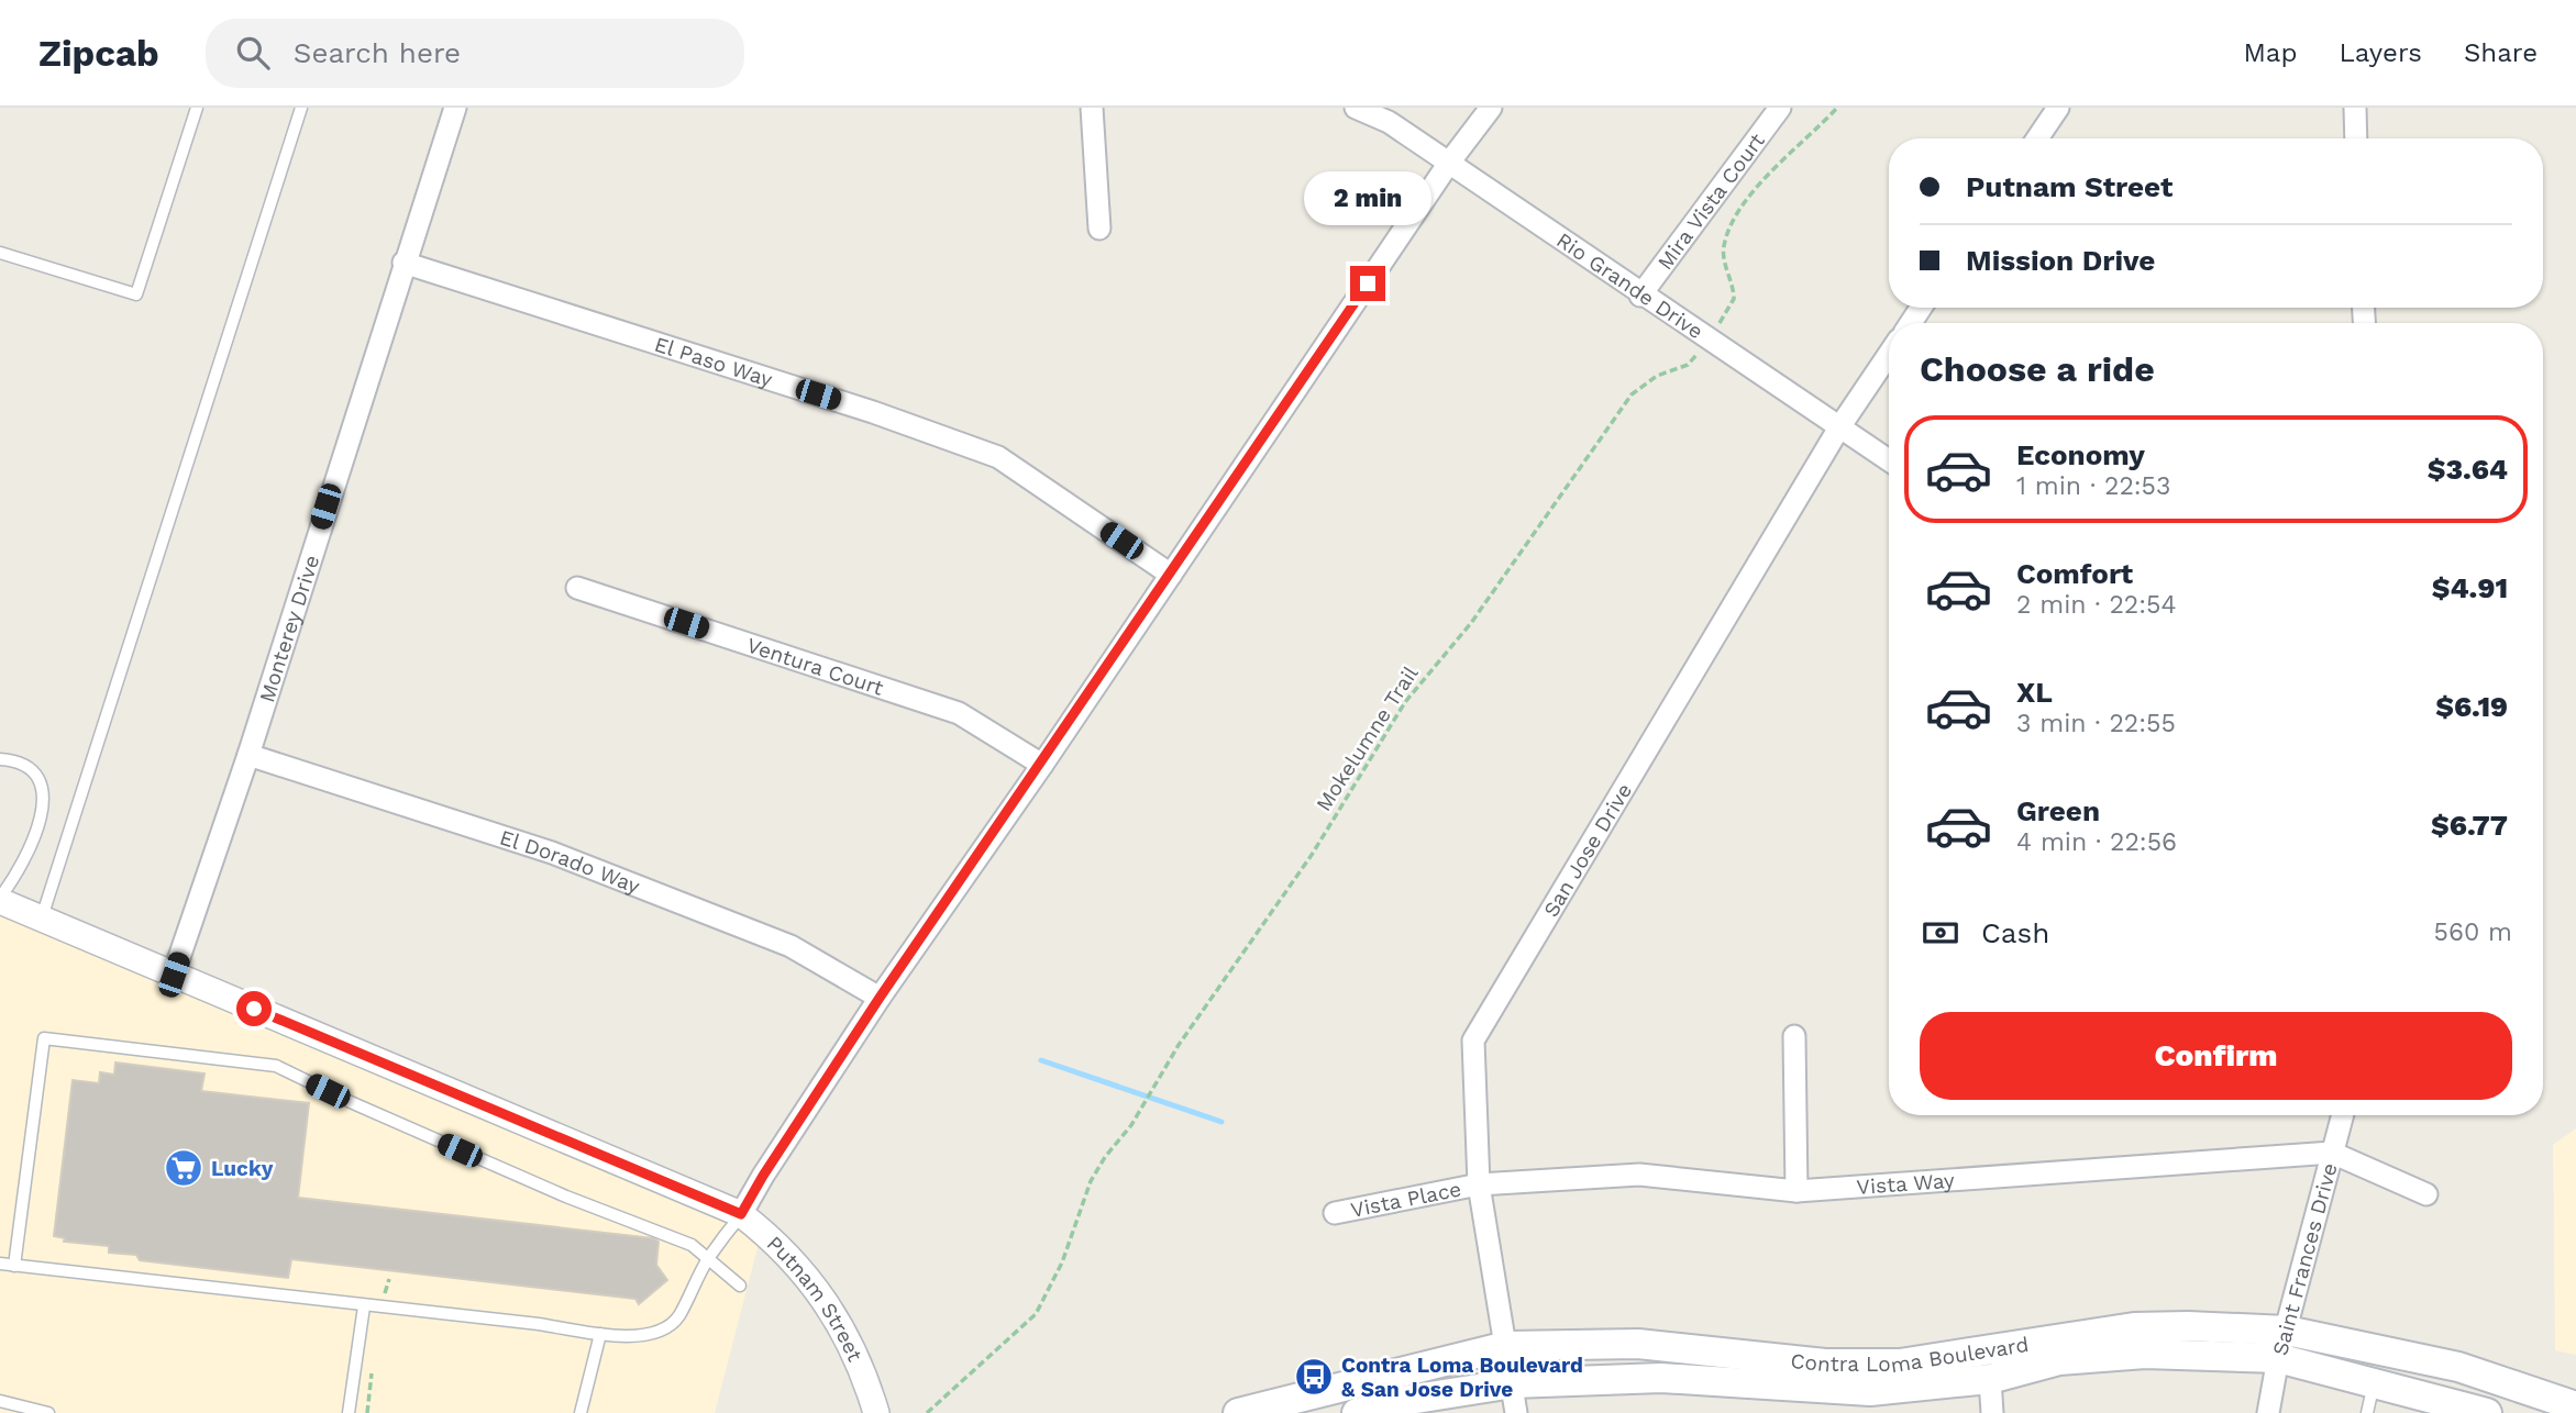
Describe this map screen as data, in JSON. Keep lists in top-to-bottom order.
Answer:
{
  "streets": {
    "main road": ["Contra Loma Boulevard"],
    "street": [
      "Mira Vista Court",
      "Rio Grande Drive",
      "El Paso Way",
      "Monterey Drive",
      "Ventura Court",
      "San Jose Drive",
      "El Dorado Way",
      "Vista Way",
      "Vista Place",
      "Saint Frances Drive",
      "Putnam Street"
    ],
    "path": ["Mokelumne Trail"]
  },
  "crossings": [
    ["Mira Vista Court", "Rio Grande Drive"],
    ["Rio Grande Drive", "Mokelumne Trail"],
    ["Rio Grande Drive", "San Jose Drive"],
    ["El Paso Way", "Monterey Drive"],
    ["Monterey Drive", "El Dorado Way"],
    ["Monterey Drive", "Putnam Street"],
    ["San Jose Drive", "Vista Way"],
    ["San Jose Drive", "Vista Place"],
    ["San Jose Drive", "Contra Loma Boulevard"],
    ["Vista Way", "Vista Place"],
    ["Vista Way", "Saint Frances Drive"],
    ["Saint Frances Drive", "Contra Loma Boulevard"]
  ],
  "places": {
    "supermarket": ["Lucky"],
    "bus stop": ["Contra Loma Boulevard & San Jose Drive"]
  },
  "page": {
    "header": "Zipcab",
    "search": "Search here",
    "nav": ["Map", "Layers", "Share"],
    "banner": ["Putnam Street", "Mission Drive"],
    "bubble": "2 min",
    "heading": "Choose a ride",
    "list": [
      {
        "name": "Economy",
        "note": "1 min · 22:53",
        "value": "$3.64"
      },
      {
        "name": "Comfort",
        "note": "2 min · 22:54",
        "value": "$4.91"
      },
      {
        "name": "XL",
        "note": "3 min · 22:55",
        "value": "$6.19"
      },
      {
        "name": "Green",
        "note": "4 min · 22:56",
        "value": "$6.77"
      }
    ],
    "pay": ["Cash", "560 m"],
    "buttons": "Confirm"
  }
}
